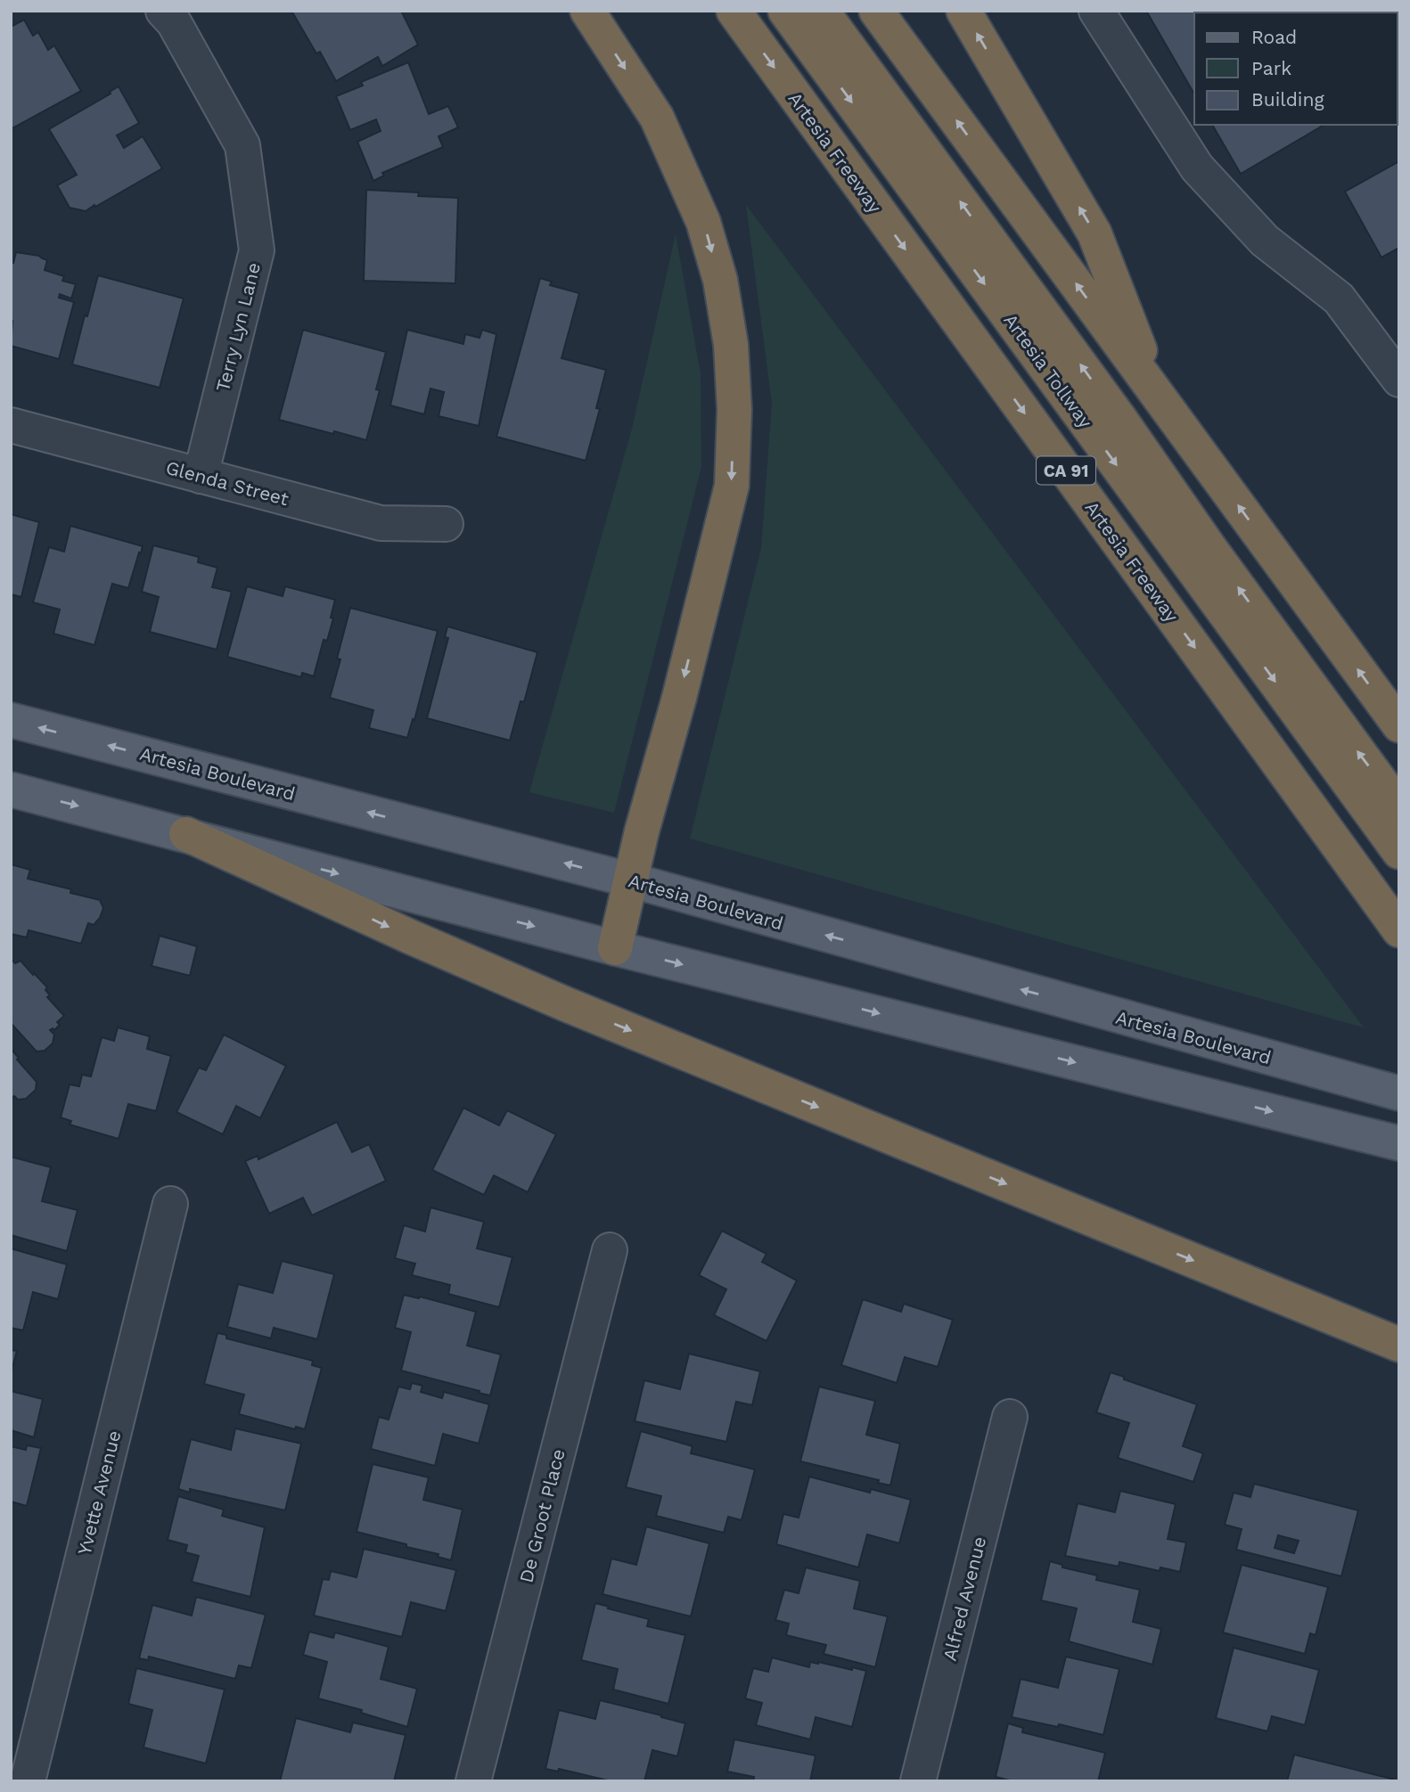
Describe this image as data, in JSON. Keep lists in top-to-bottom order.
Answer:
{
  "streets": {
    "highway": ["Artesia Freeway", "Artesia Tollway", "CA 91"],
    "main road": ["Artesia Boulevard"],
    "street": [
      "Terry Lyn Lane",
      "Glenda Street",
      "Yvette Avenue",
      "De Groot Place",
      "Alfred Avenue"
    ]
  },
  "crossings": [
    ["Terry Lyn Lane", "Glenda Street"]
  ],
  "legend": ["Road", "Park", "Building"]
}
